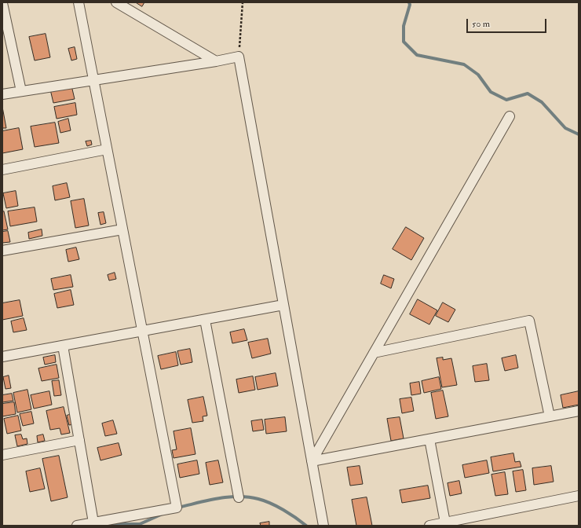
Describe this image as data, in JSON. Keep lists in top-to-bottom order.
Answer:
{
  "scale_bar": "50 m"
}
